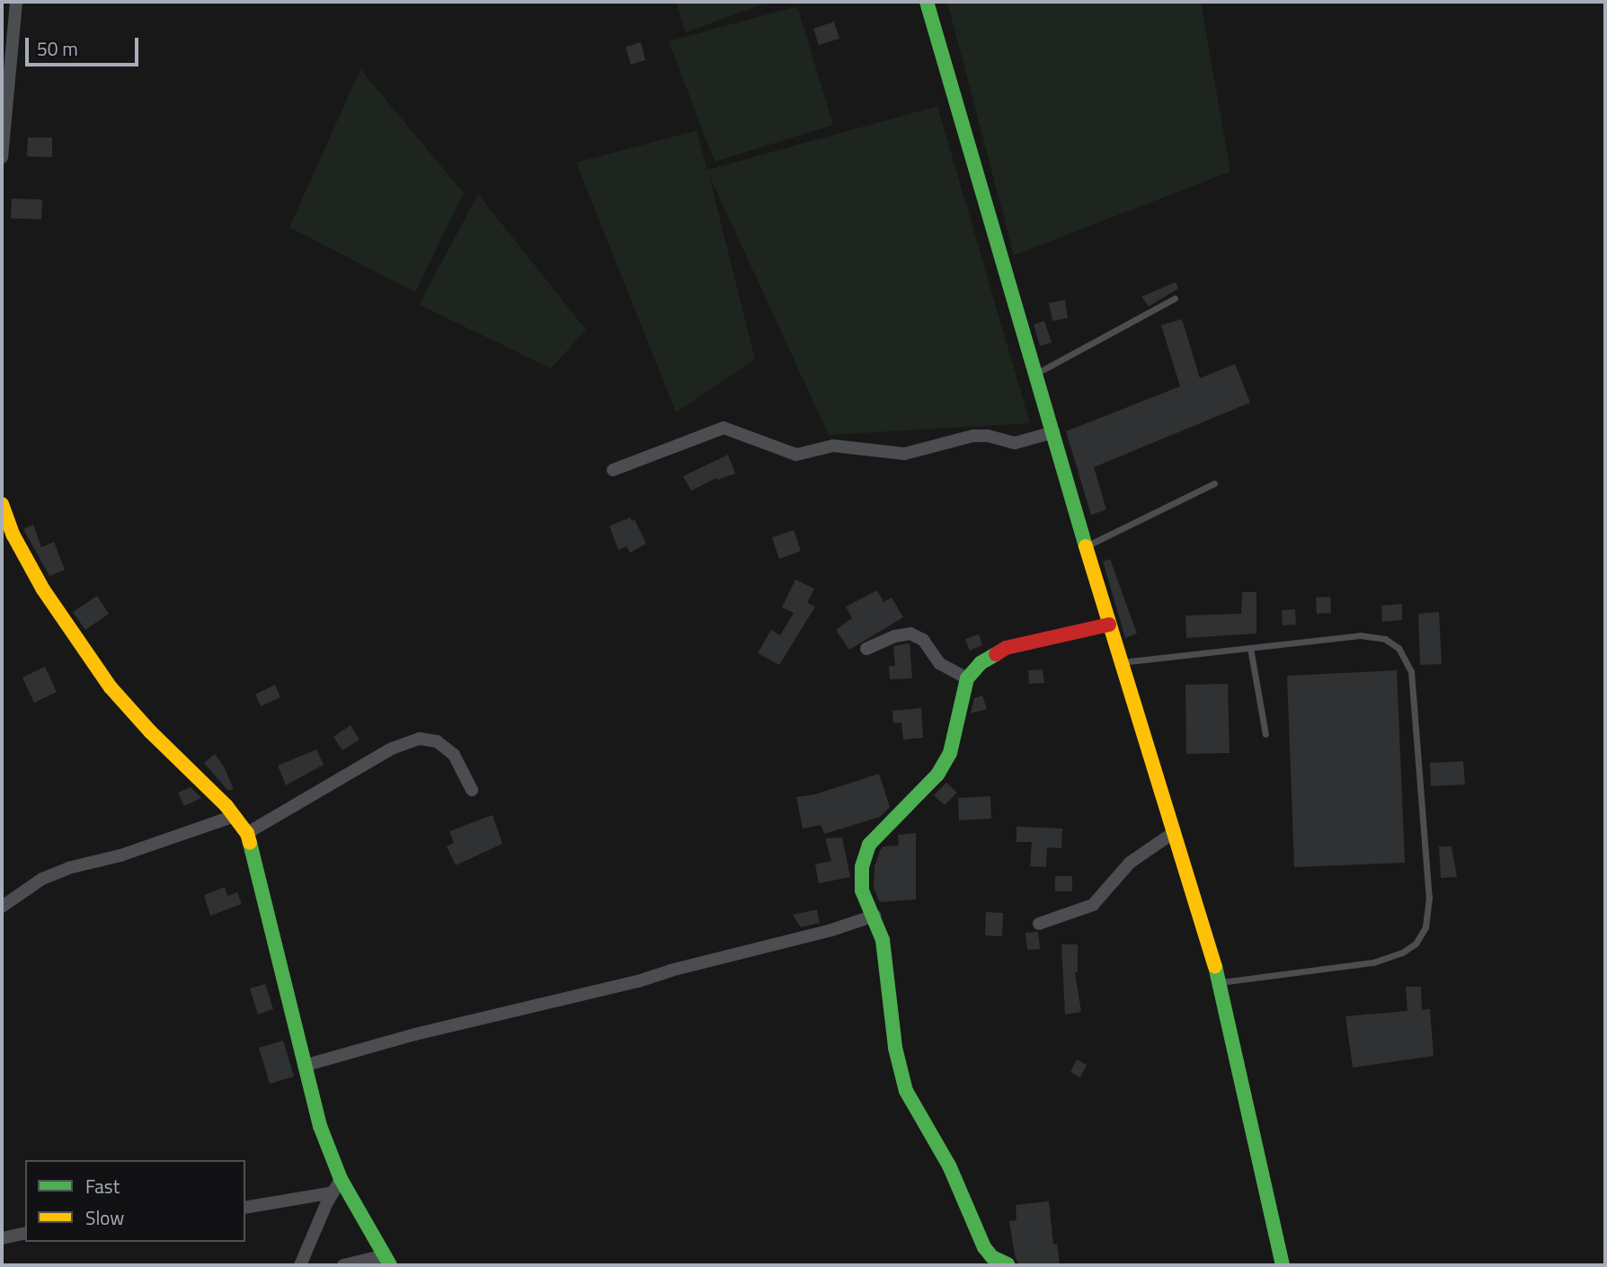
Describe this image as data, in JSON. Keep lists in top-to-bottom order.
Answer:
{
  "legend": ["Fast", "Slow"],
  "scale_bar": "50 m"
}
